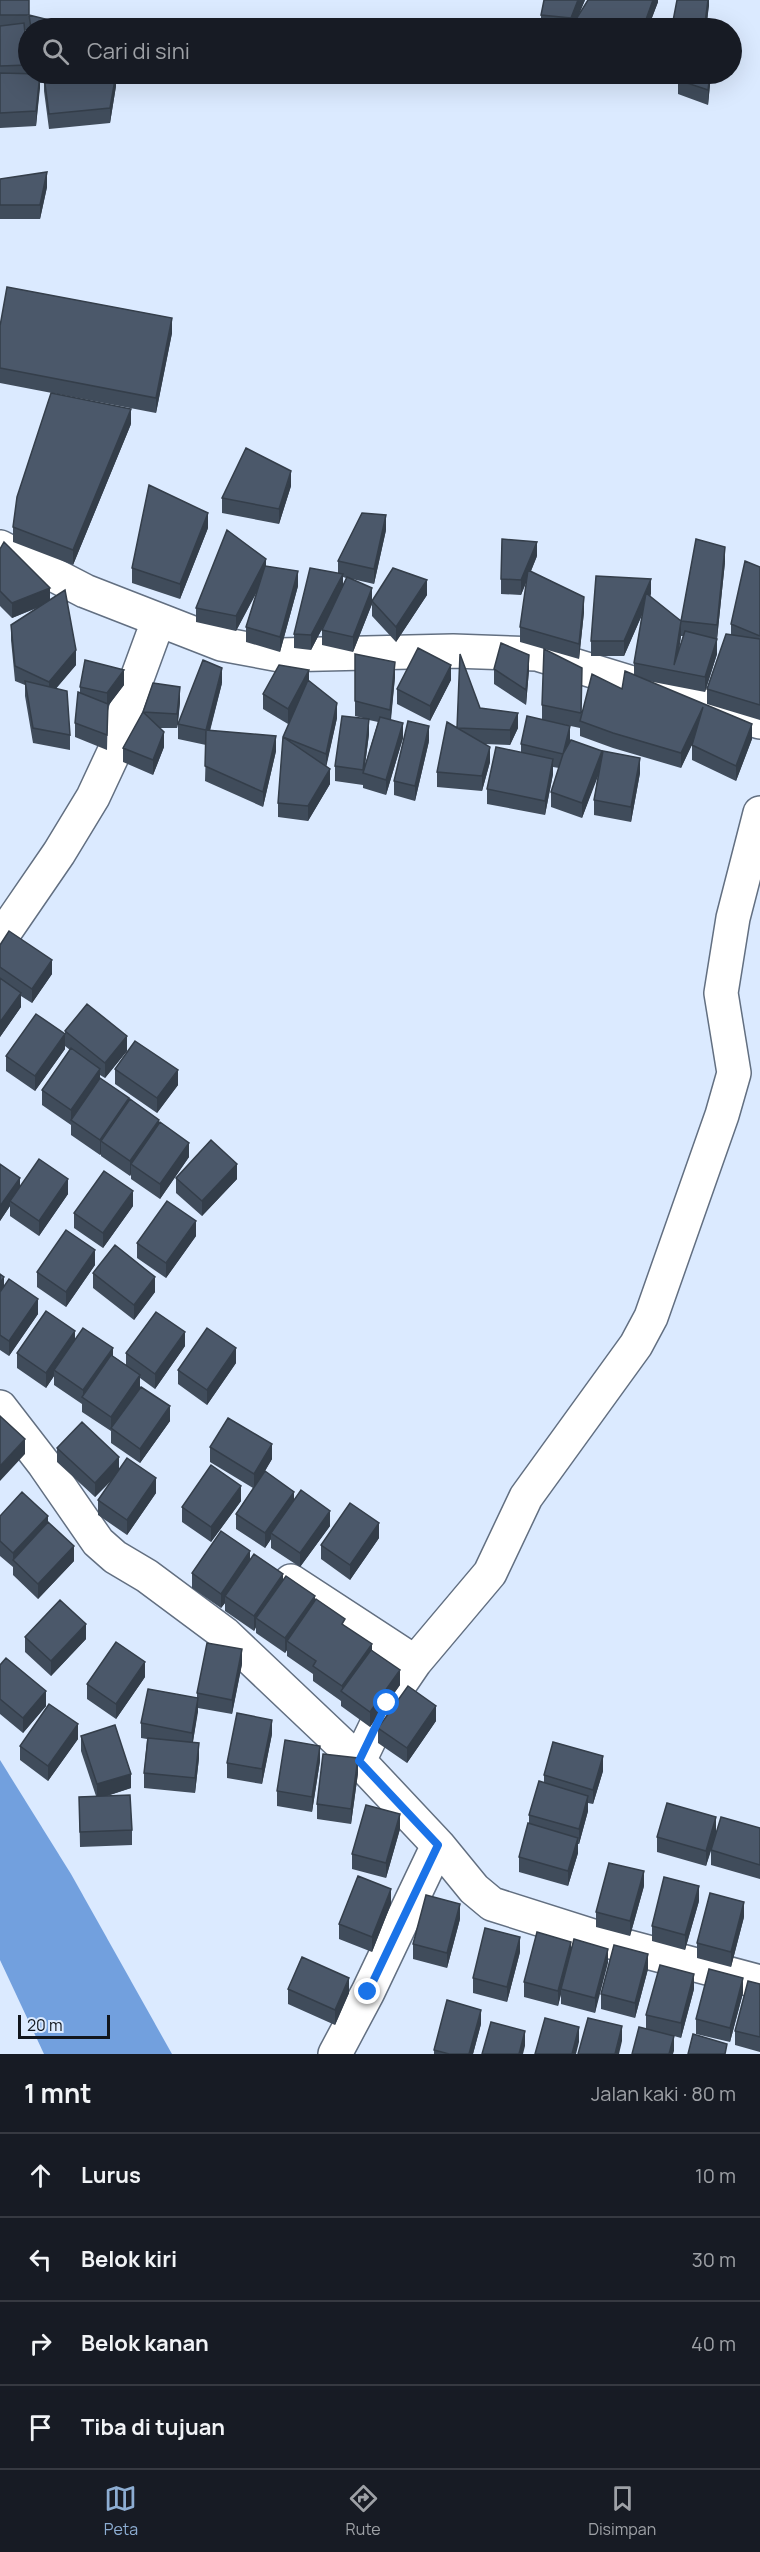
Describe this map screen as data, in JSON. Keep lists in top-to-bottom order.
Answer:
{
  "scale_bar": "20 m",
  "page": {
    "search": "Cari di sini",
    "scale": "20 m",
    "heading": ["1 mnt", "Jalan kaki · 80 m"],
    "list": [
      ["Lurus", "10 m"],
      ["Belok kiri", "30 m"],
      ["Belok kanan", "40 m"],
      "Tiba di tujuan"
    ],
    "nav": ["Peta", "Rute", "Disimpan"]
  }
}
